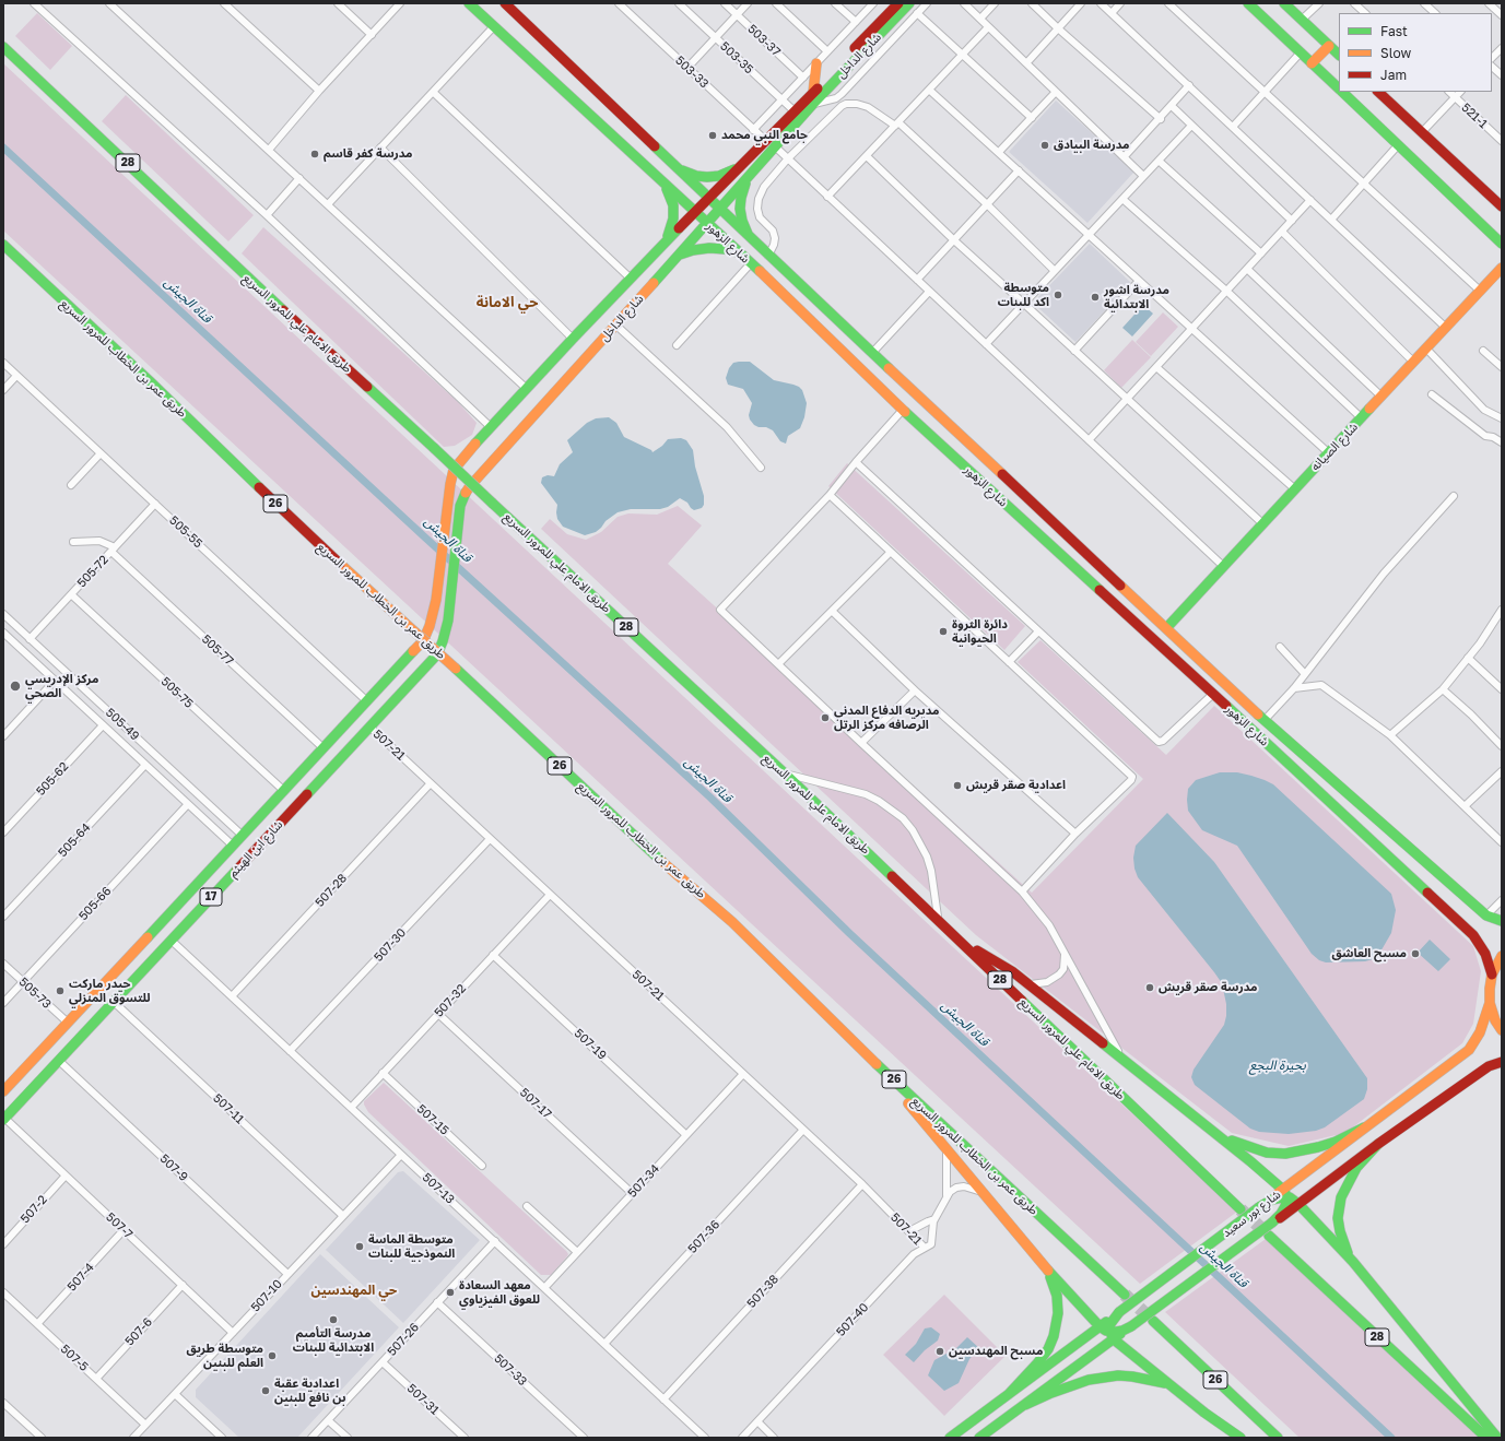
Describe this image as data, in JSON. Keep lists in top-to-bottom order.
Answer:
{
  "streets": {
    "main road": [
      "شارع الداخل",
      "28",
      "شارع الزهور",
      "طريق الامام علي للمرور السريع",
      "طريق عمر بن الخطاب للمرور السريع",
      "شارع الصيانه",
      "26",
      "شارع ابن الهيثم",
      "17",
      "شارع بور سعيد"
    ],
    "street": [
      "503-37",
      "503-35",
      "503-33",
      "521-1",
      "505-55",
      "505-72",
      "505-77",
      "505-75",
      "505-49",
      "507-21",
      "505-62",
      "505-64",
      "507-28",
      "505-66",
      "507-30",
      "505-73",
      "507-32",
      "507-19",
      "507-17",
      "507-11",
      "507-15",
      "507-9",
      "507-34",
      "507-13",
      "507-2",
      "507-7",
      "507-36",
      "507-4",
      "507-38",
      "507-10",
      "507-40",
      "507-6",
      "507-26",
      "507-5",
      "507-33",
      "507-31"
    ]
  },
  "crossings": [
    ["شارع الداخل", "503-35"],
    ["شارع الداخل", "503-33"],
    ["شارع الداخل", "شارع الزهور"],
    ["شارع الداخل", "شارع ابن الهيثم"],
    ["شارع الزهور", "شارع الصيانه"],
    ["505-55", "505-72"],
    ["505-55", "شارع ابن الهيثم"],
    ["505-72", "505-77"],
    ["505-72", "505-75"],
    ["505-72", "505-49"],
    ["505-77", "شارع ابن الهيثم"],
    ["505-75", "شارع ابن الهيثم"],
    ["505-49", "505-62"],
    ["505-49", "505-64"],
    ["505-49", "شارع ابن الهيثم"],
    ["505-49", "505-66"],
    ["507-21", "شارع ابن الهيثم"],
    ["507-21", "507-28"],
    ["507-21", "507-30"],
    ["507-21", "507-32"],
    ["507-21", "507-34"],
    ["507-21", "507-36"],
    ["507-21", "507-38"],
    ["507-21", "507-40"],
    ["شارع ابن الهيثم", "505-73"],
    ["شارع ابن الهيثم", "507-11"],
    ["شارع ابن الهيثم", "507-9"],
    ["شارع ابن الهيثم", "507-13"],
    ["شارع ابن الهيثم", "507-7"],
    ["507-28", "507-13"],
    ["505-66", "505-73"],
    ["507-30", "507-13"],
    ["507-32", "507-19"],
    ["507-32", "507-17"],
    ["507-32", "507-15"],
    ["507-32", "507-13"],
    ["507-19", "507-34"],
    ["507-17", "507-34"],
    ["507-11", "507-10"],
    ["507-9", "507-10"],
    ["507-34", "507-13"],
    ["507-13", "507-36"],
    ["507-13", "507-38"],
    ["507-13", "507-10"],
    ["507-13", "507-26"],
    ["507-2", "507-7"],
    ["507-7", "507-4"],
    ["507-7", "507-10"],
    ["507-7", "507-6"],
    ["507-4", "507-5"],
    ["507-10", "507-5"],
    ["507-6", "507-5"],
    ["507-26", "507-33"],
    ["507-26", "507-31"]
  ],
  "districts": ["حي الامانة", "حي المهندسين"],
  "water": ["قناة الجيش", "بحيرة البجع"],
  "places": [
    "جامع النبي محمد",
    "مدرسة البيادق",
    "مدرسة كفر قاسم",
    "متوسطة اكد للبنات",
    "مدرسة اشور الابتدائية",
    "دائرة الثروة الحيوانية",
    "مركز الإدريسي الصحي",
    "مديريه الدفاع المدني الرصافه مركز الرتل",
    "اعدادية صقر قريش",
    "مسبح العاشق",
    "مدرسة صقر قريش",
    "حيدر ماركت للتسوق المنزلي",
    "متوسطة الماسة النموذجية للبنات",
    "معهد السعادة للعوق الفيزياوي",
    "مدرسة التأميم الابتدائية للبنات",
    "مسبح المهندسين",
    "متوسطة طريق العلم للبنين",
    "اعدادية عقبة بن نافع للبنين"
  ],
  "legend": ["Fast", "Slow", "Jam"]
}
